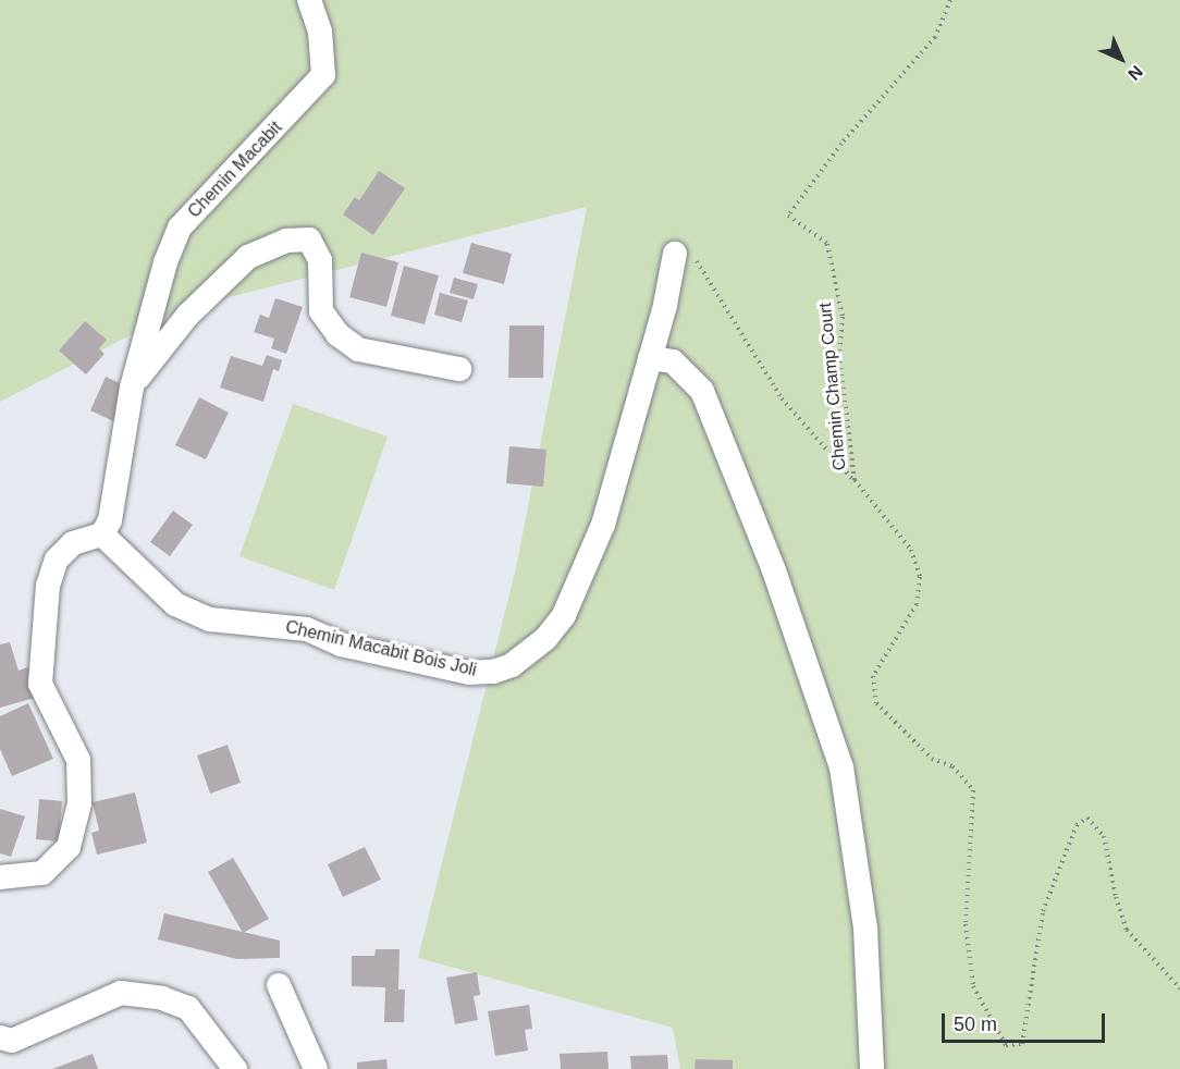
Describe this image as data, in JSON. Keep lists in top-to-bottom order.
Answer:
{
  "streets": {
    "street": ["Chemin Macabit", "Chemin Macabit Bois Joli"],
    "path": ["Chemin Champ Court"]
  },
  "scale_bar": "50 m",
  "north": "bottom right"
}
